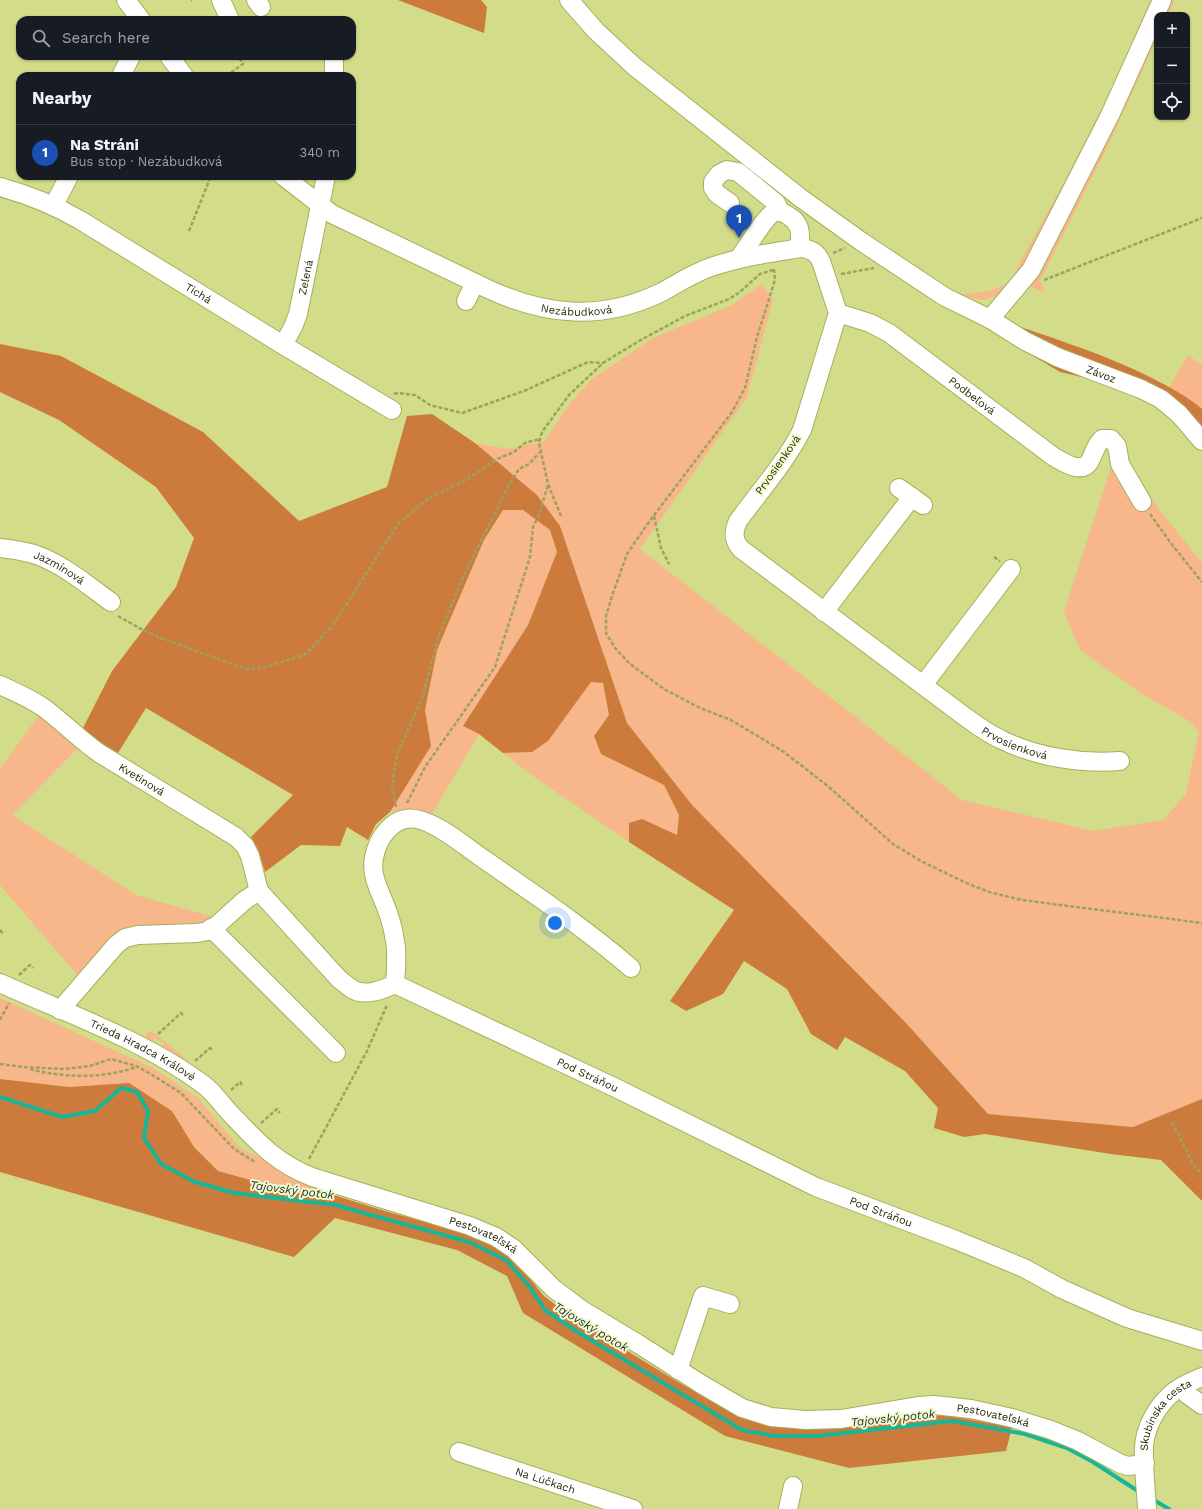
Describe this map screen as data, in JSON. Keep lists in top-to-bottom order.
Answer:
{
  "streets": {
    "street": [
      "Zelená",
      "Tichá",
      "Nezábudková",
      "Závoz",
      "Podbeľová",
      "Prvosienková",
      "Jazmínová",
      "Kvetinová",
      "Trieda Hradca Králové",
      "Pod Stráňou",
      "Pestovateľská",
      "Skubínska cesta",
      "Na Lúčkach"
    ]
  },
  "crossings": [
    ["Zelená", "Tichá"],
    ["Zelená", "Nezábudková"],
    ["Podbeľová", "Prvosienková"],
    ["Kvetinová", "Pod Stráňou"],
    ["Trieda Hradca Králové", "Pestovateľská"],
    ["Pestovateľská", "Skubínska cesta"]
  ],
  "water": ["Tajovský potok"],
  "page": {
    "map_buttons": ["+", "−"],
    "search": "Search here",
    "heading": "Nearby",
    "list": [
      {
        "mark": "1",
        "name": "Na Stráni",
        "note": "Bus stop · Nezábudková",
        "value": "340 m"
      }
    ],
    "pins": "1"
  }
}
